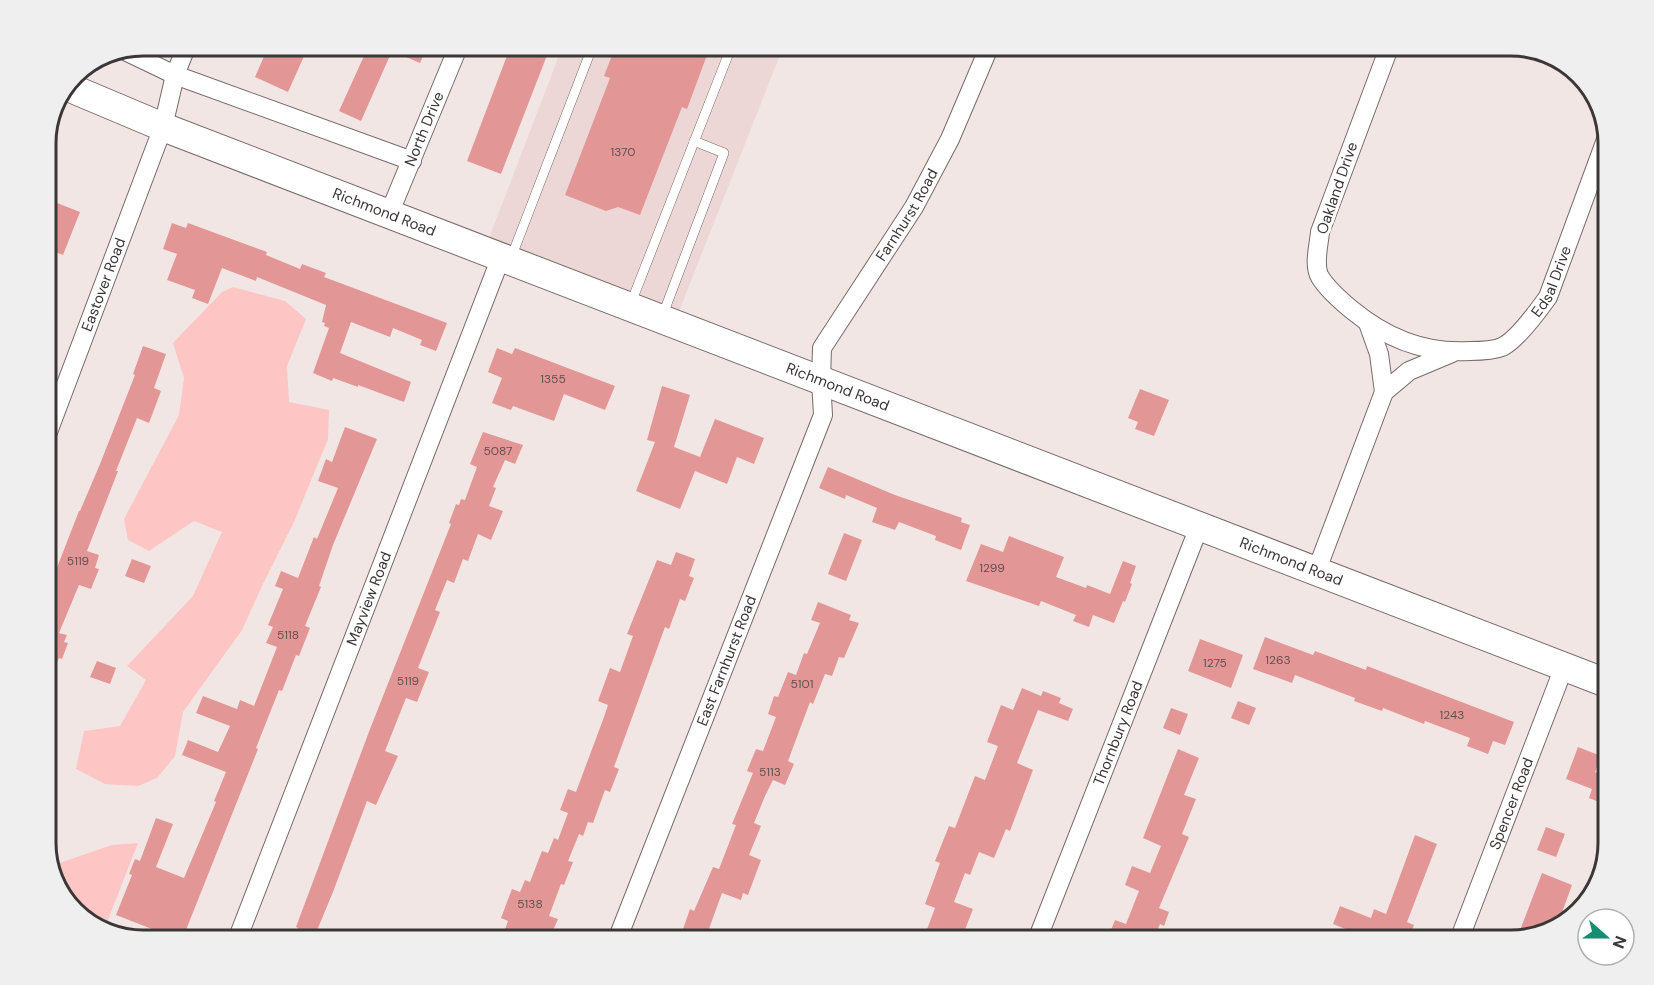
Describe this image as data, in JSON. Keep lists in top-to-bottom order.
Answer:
{
  "streets": {
    "main road": ["Richmond Road"],
    "street": [
      "North Drive",
      "Oakland Drive",
      "Farnhurst Road",
      "Edsal Drive",
      "Eastover Road",
      "Mayview Road",
      "East Farnhurst Road",
      "Thornbury Road",
      "Spencer Road"
    ]
  },
  "crossings": [
    ["North Drive", "Richmond Road"],
    ["Oakland Drive", "Edsal Drive"],
    ["Richmond Road", "Farnhurst Road"],
    ["Richmond Road", "Eastover Road"],
    ["Richmond Road", "Mayview Road"],
    ["Richmond Road", "East Farnhurst Road"],
    ["Richmond Road", "Thornbury Road"],
    ["Richmond Road", "Spencer Road"],
    ["Farnhurst Road", "East Farnhurst Road"]
  ],
  "house_numbers": [
    "1370",
    "1355",
    "5087",
    "5119",
    "1299",
    "5118",
    "1263",
    "1275",
    "5119",
    "5101",
    "1243",
    "5113",
    "5138"
  ],
  "north": "right"
}
